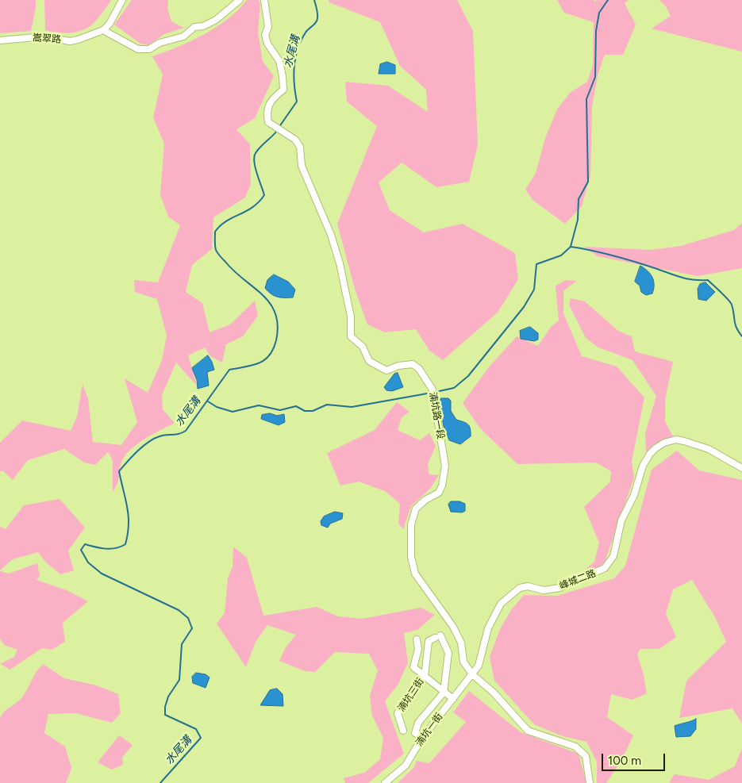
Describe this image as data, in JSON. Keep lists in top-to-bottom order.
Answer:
{
  "streets": {
    "street": [
      "嵩翠路",
      "湳坑路一段",
      "峰城二路",
      "湳坑三街",
      "湳坑一街"
    ]
  },
  "crossings": [
    ["湳坑路一段", "峰城二路"],
    ["湳坑路一段", "湳坑一街"],
    ["峰城二路", "湳坑一街"]
  ],
  "water": ["水尾溝"],
  "scale_bar": "100 m"
}
